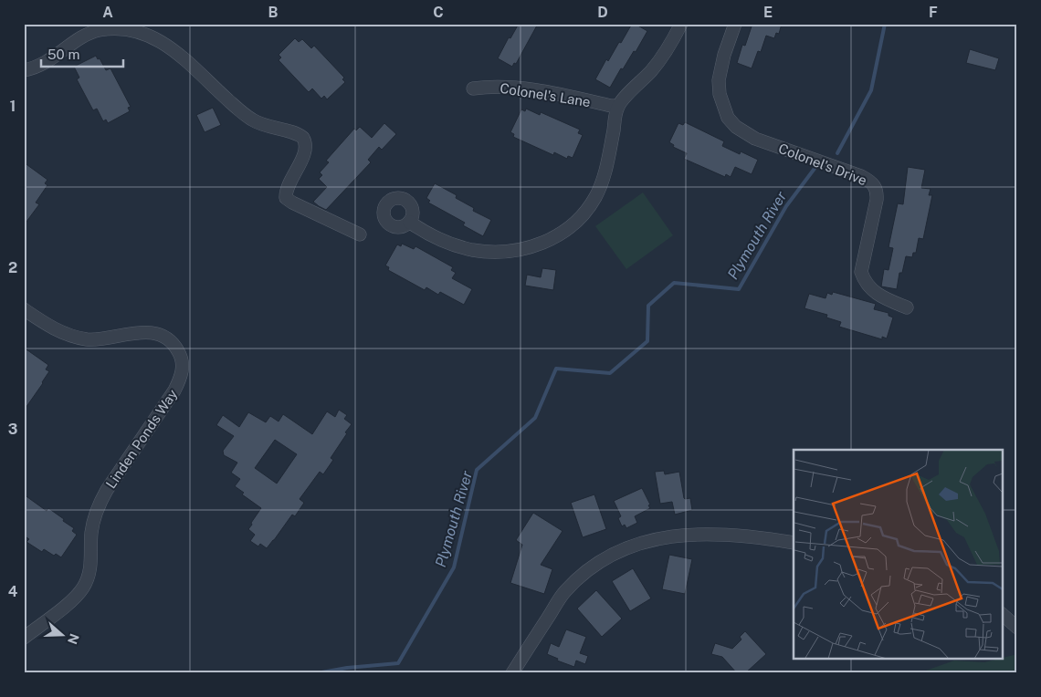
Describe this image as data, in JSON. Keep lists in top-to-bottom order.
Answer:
{
  "streets": {
    "street": ["Colonel's Lane", "Colonel's Drive", "Linden Ponds Way"]
  },
  "water": ["Plymouth River"],
  "scale_bar": "50 m",
  "north": "right",
  "grid": {
    "columns": [
      "A",
      "B",
      "C",
      "D",
      "E",
      "F"
    ],
    "rows": [
      "1",
      "2",
      "3",
      "4"
    ]
  }
}
